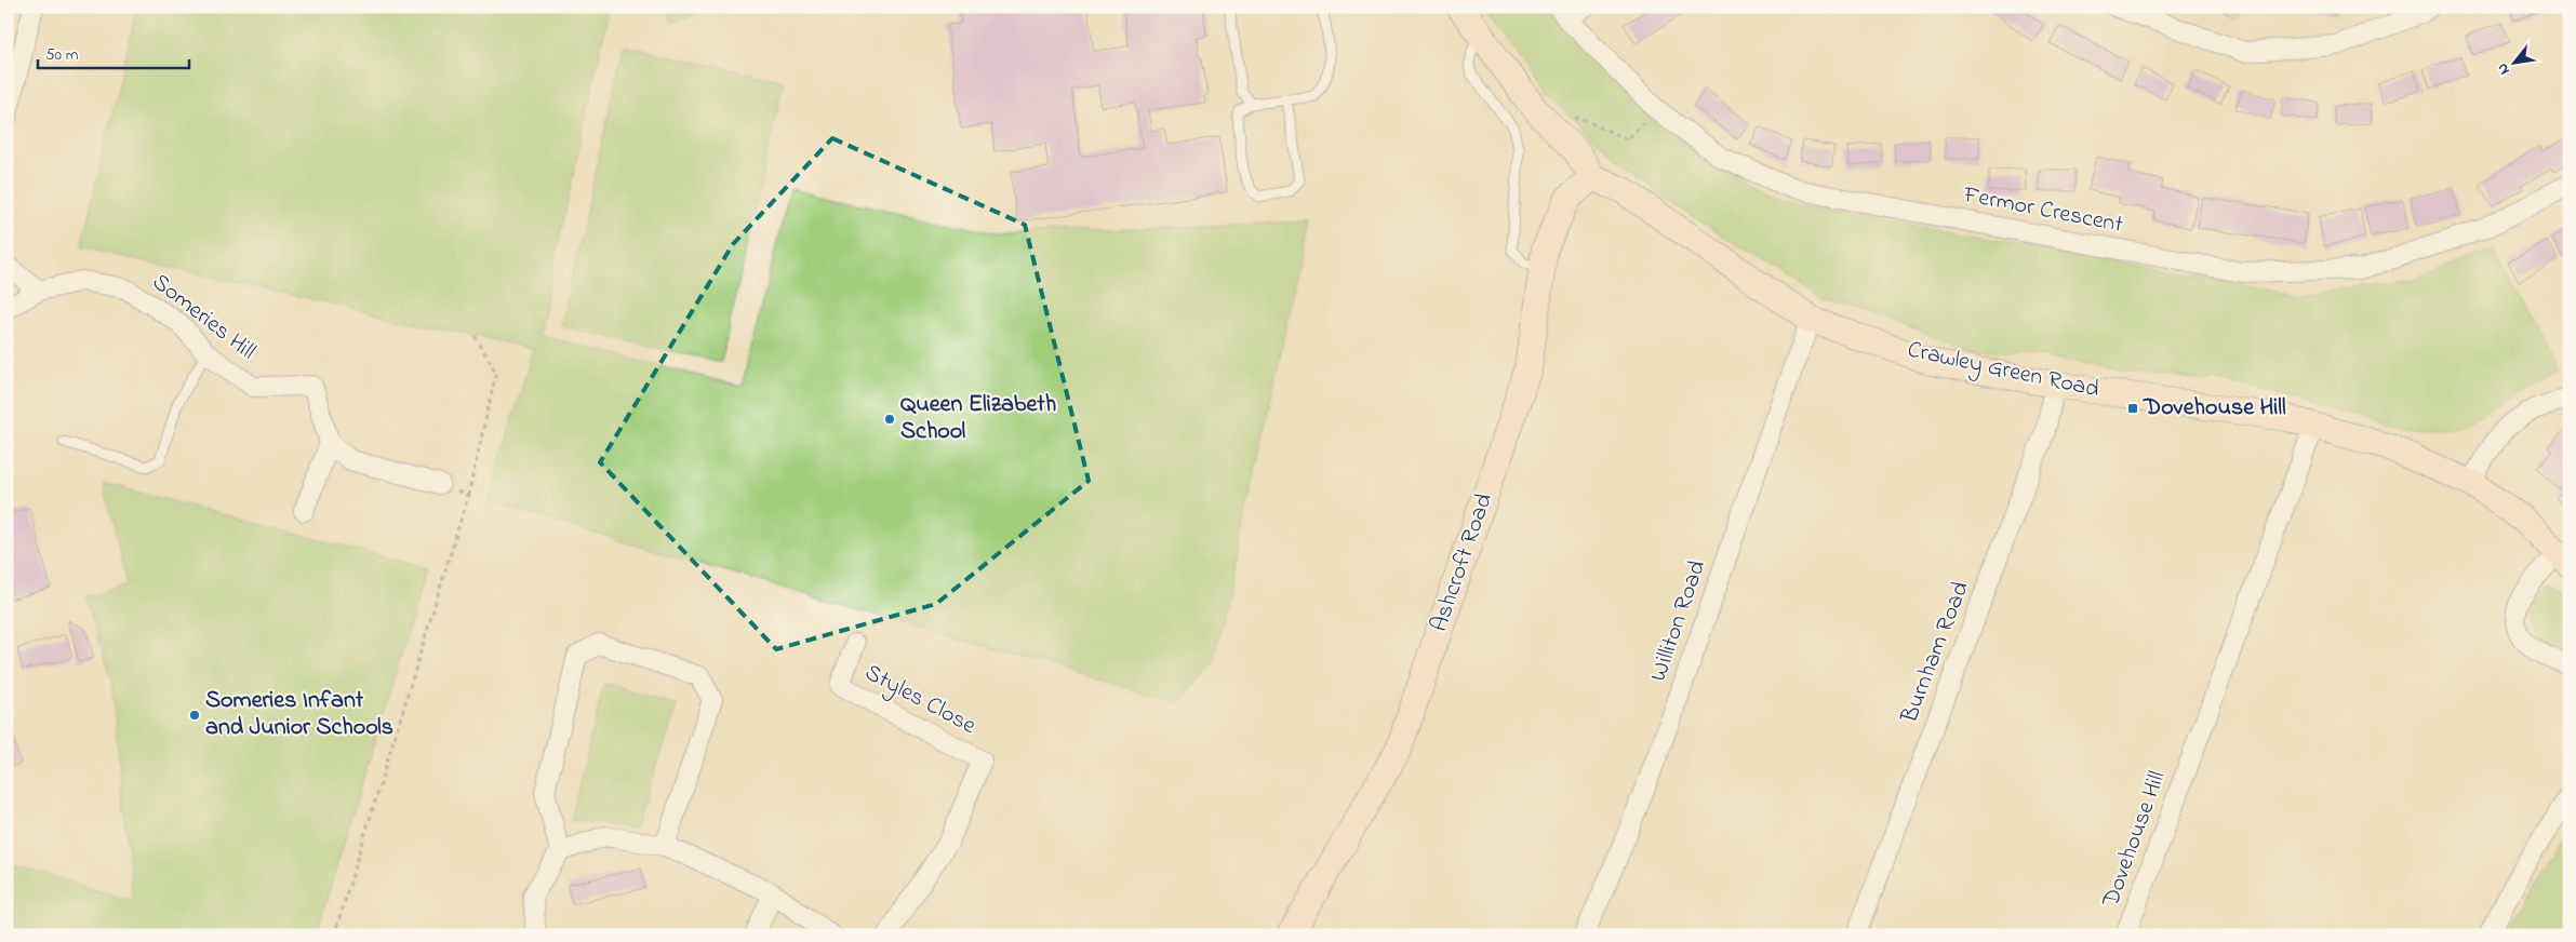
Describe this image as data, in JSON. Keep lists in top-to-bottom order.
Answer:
{
  "streets": {
    "street": [
      "Fermor Crescent",
      "Someries Hill",
      "Crawley Green Road",
      "Ashcroft Road",
      "Williton Road",
      "Burnham Road",
      "Styles Close",
      "Dovehouse Hill"
    ]
  },
  "crossings": [
    ["Crawley Green Road", "Ashcroft Road"],
    ["Crawley Green Road", "Williton Road"],
    ["Crawley Green Road", "Burnham Road"],
    ["Crawley Green Road", "Dovehouse Hill"]
  ],
  "places": {
    "transit": ["Dovehouse Hill"],
    "other": ["Queen Elizabeth School", "Someries Infant and Junior Schools"]
  },
  "scale_bar": "50 m",
  "north": "bottom left"
}
